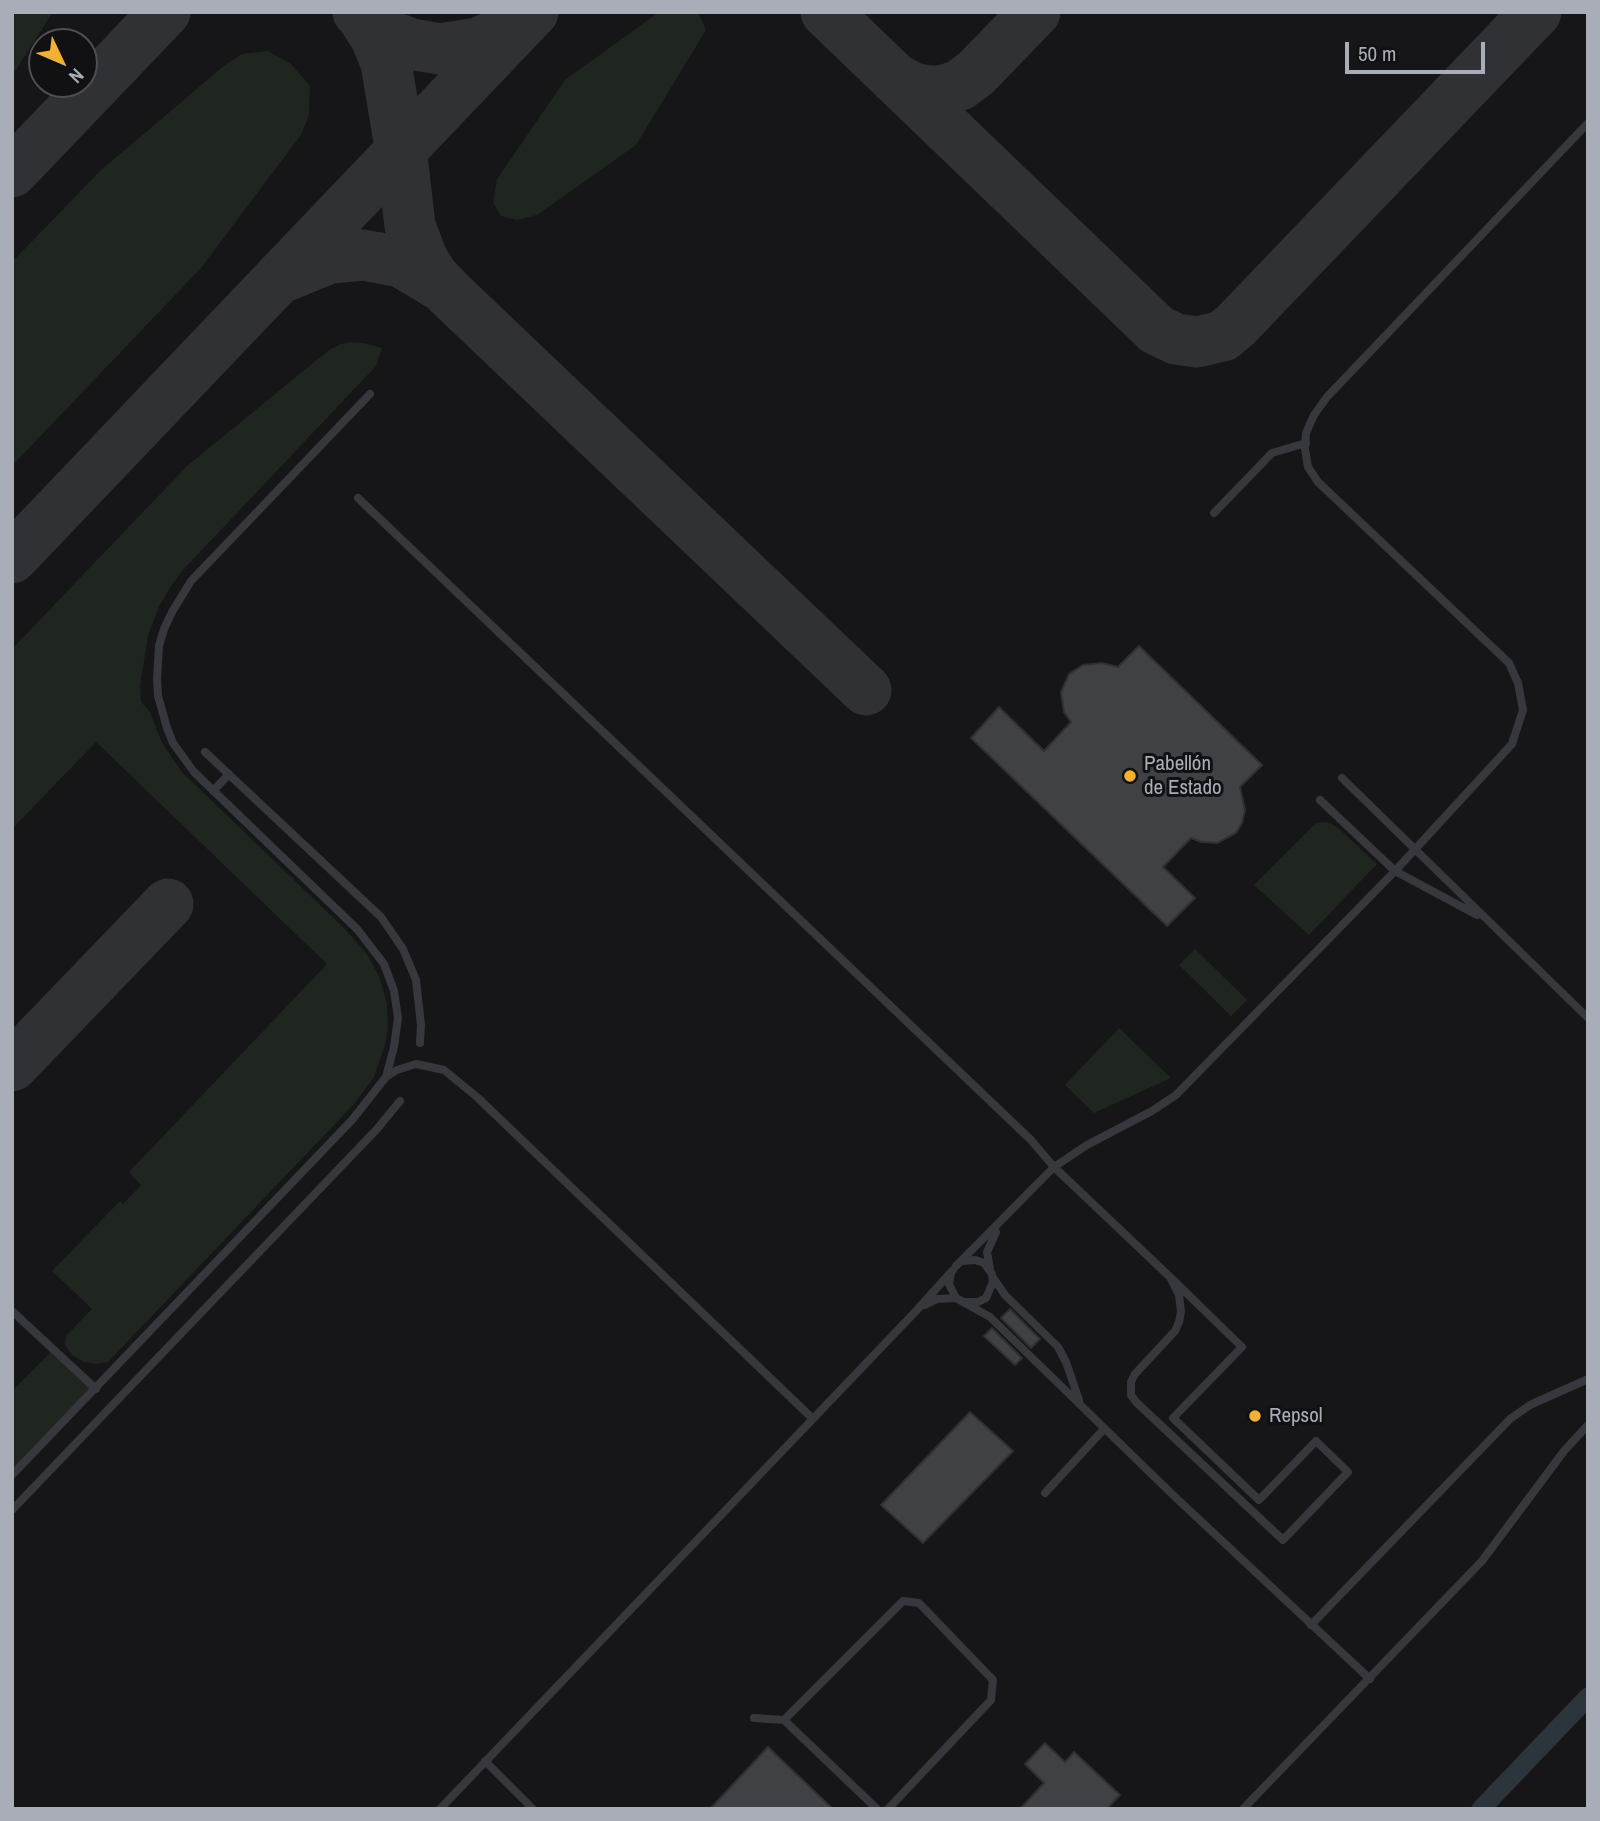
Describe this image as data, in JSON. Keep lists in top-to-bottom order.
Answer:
{
  "places": ["Pabellón de Estado", "Repsol"],
  "scale_bar": "50 m",
  "north": "bottom right"
}
